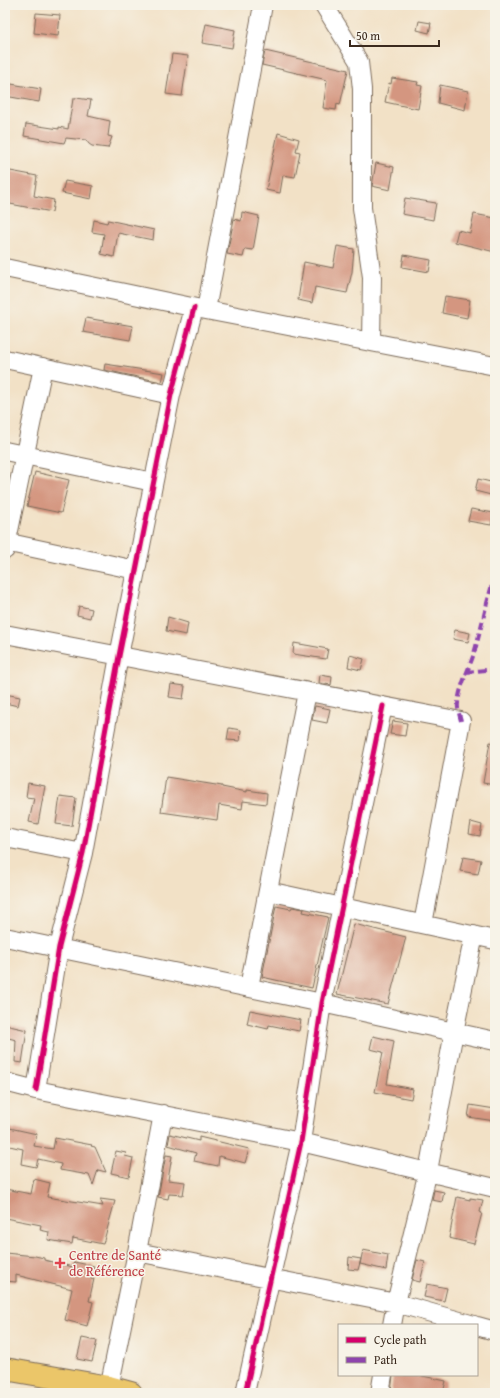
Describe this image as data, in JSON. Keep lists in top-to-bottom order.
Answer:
{
  "places": {
    "health": ["Centre de Santé de Référence"]
  },
  "legend": ["Cycle path", "Path"],
  "scale_bar": "50 m"
}
